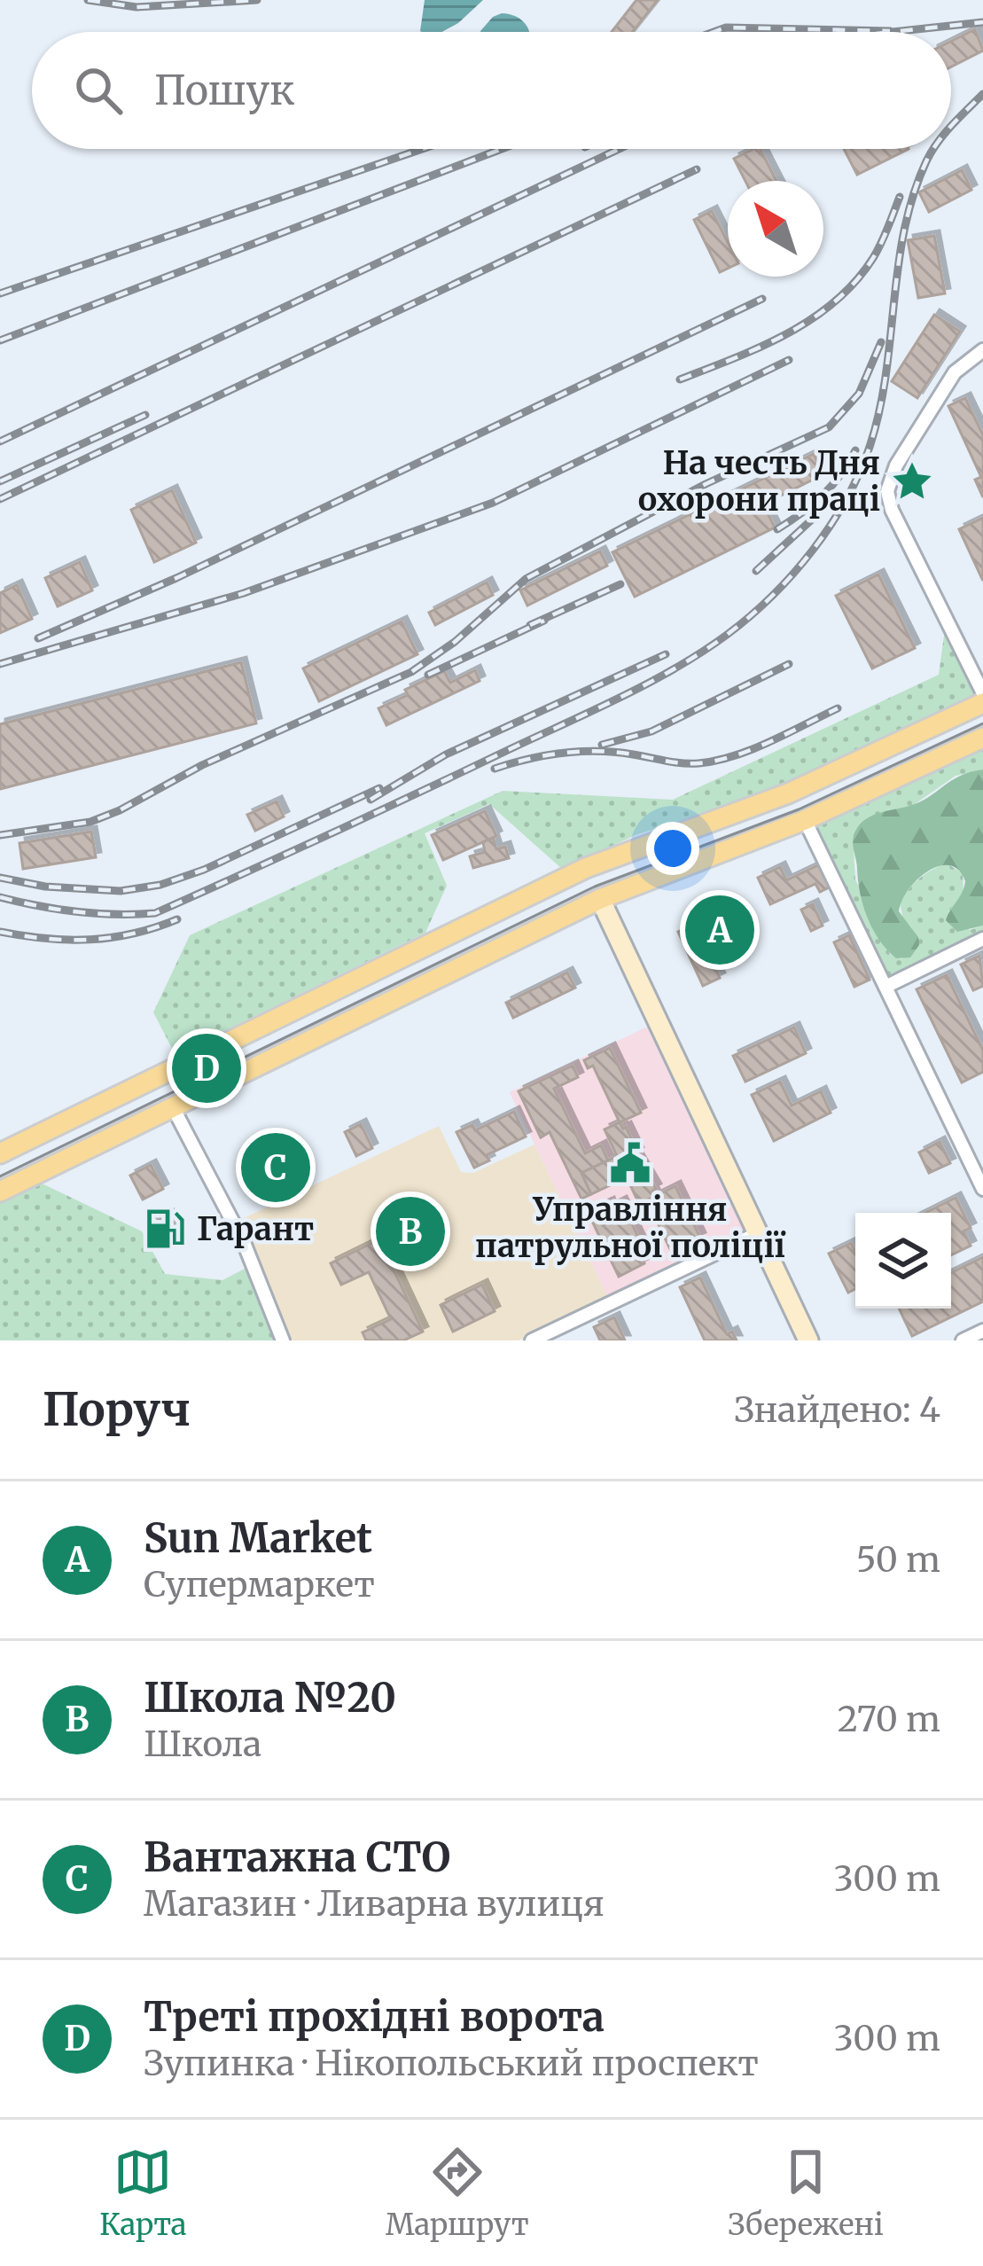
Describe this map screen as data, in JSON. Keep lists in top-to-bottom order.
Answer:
{
  "places": {
    "place": ["На честь Дня охорони праці"],
    "public building": ["Управління патрульної поліції"],
    "fuel station": ["Гарант"]
  },
  "north": "top left",
  "page": {
    "search": "Пошук",
    "pins": [
      "A",
      "D",
      "C",
      "B"
    ],
    "heading": ["Поруч", "Знайдено: 4"],
    "list": [
      {
        "mark": "A",
        "name": "Sun Market",
        "note": "Супермаркет",
        "value": "50 m"
      },
      {
        "mark": "B",
        "name": "Школа №20",
        "note": "Школа",
        "value": "270 m"
      },
      {
        "mark": "C",
        "name": "Вантажна СТО",
        "note": "Магазин · Ливарна вулиця",
        "value": "300 m"
      },
      {
        "mark": "D",
        "name": "Треті прохідні ворота",
        "note": "Зупинка · Нікопольський проспект",
        "value": "300 m"
      }
    ],
    "nav": ["Карта", "Маршрут", "Збережені"]
  }
}
